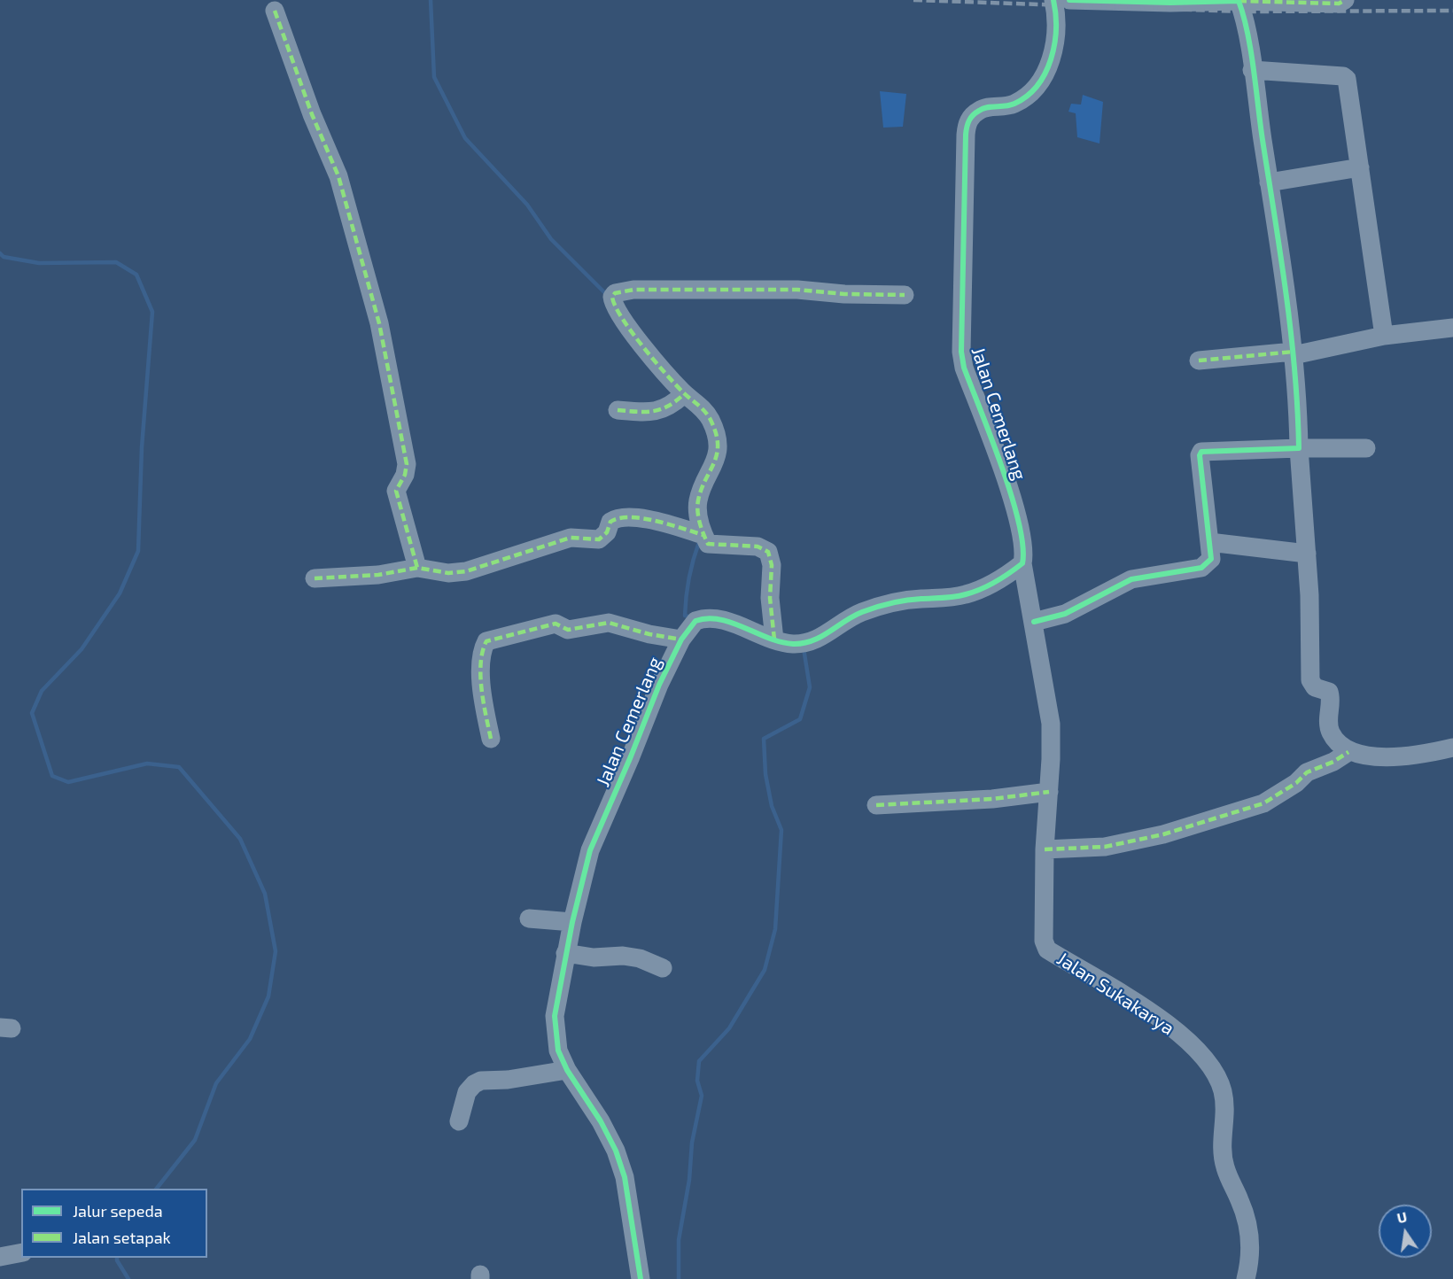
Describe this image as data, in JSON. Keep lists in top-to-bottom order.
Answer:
{
  "streets": {
    "street": ["Jalan Cemerlang", "Jalan Sukakarya"]
  },
  "crossings": [
    ["Jalan Cemerlang", "Jalan Sukakarya"]
  ],
  "legend": ["Jalur sepeda", "Jalan setapak"],
  "north": "top"
}
